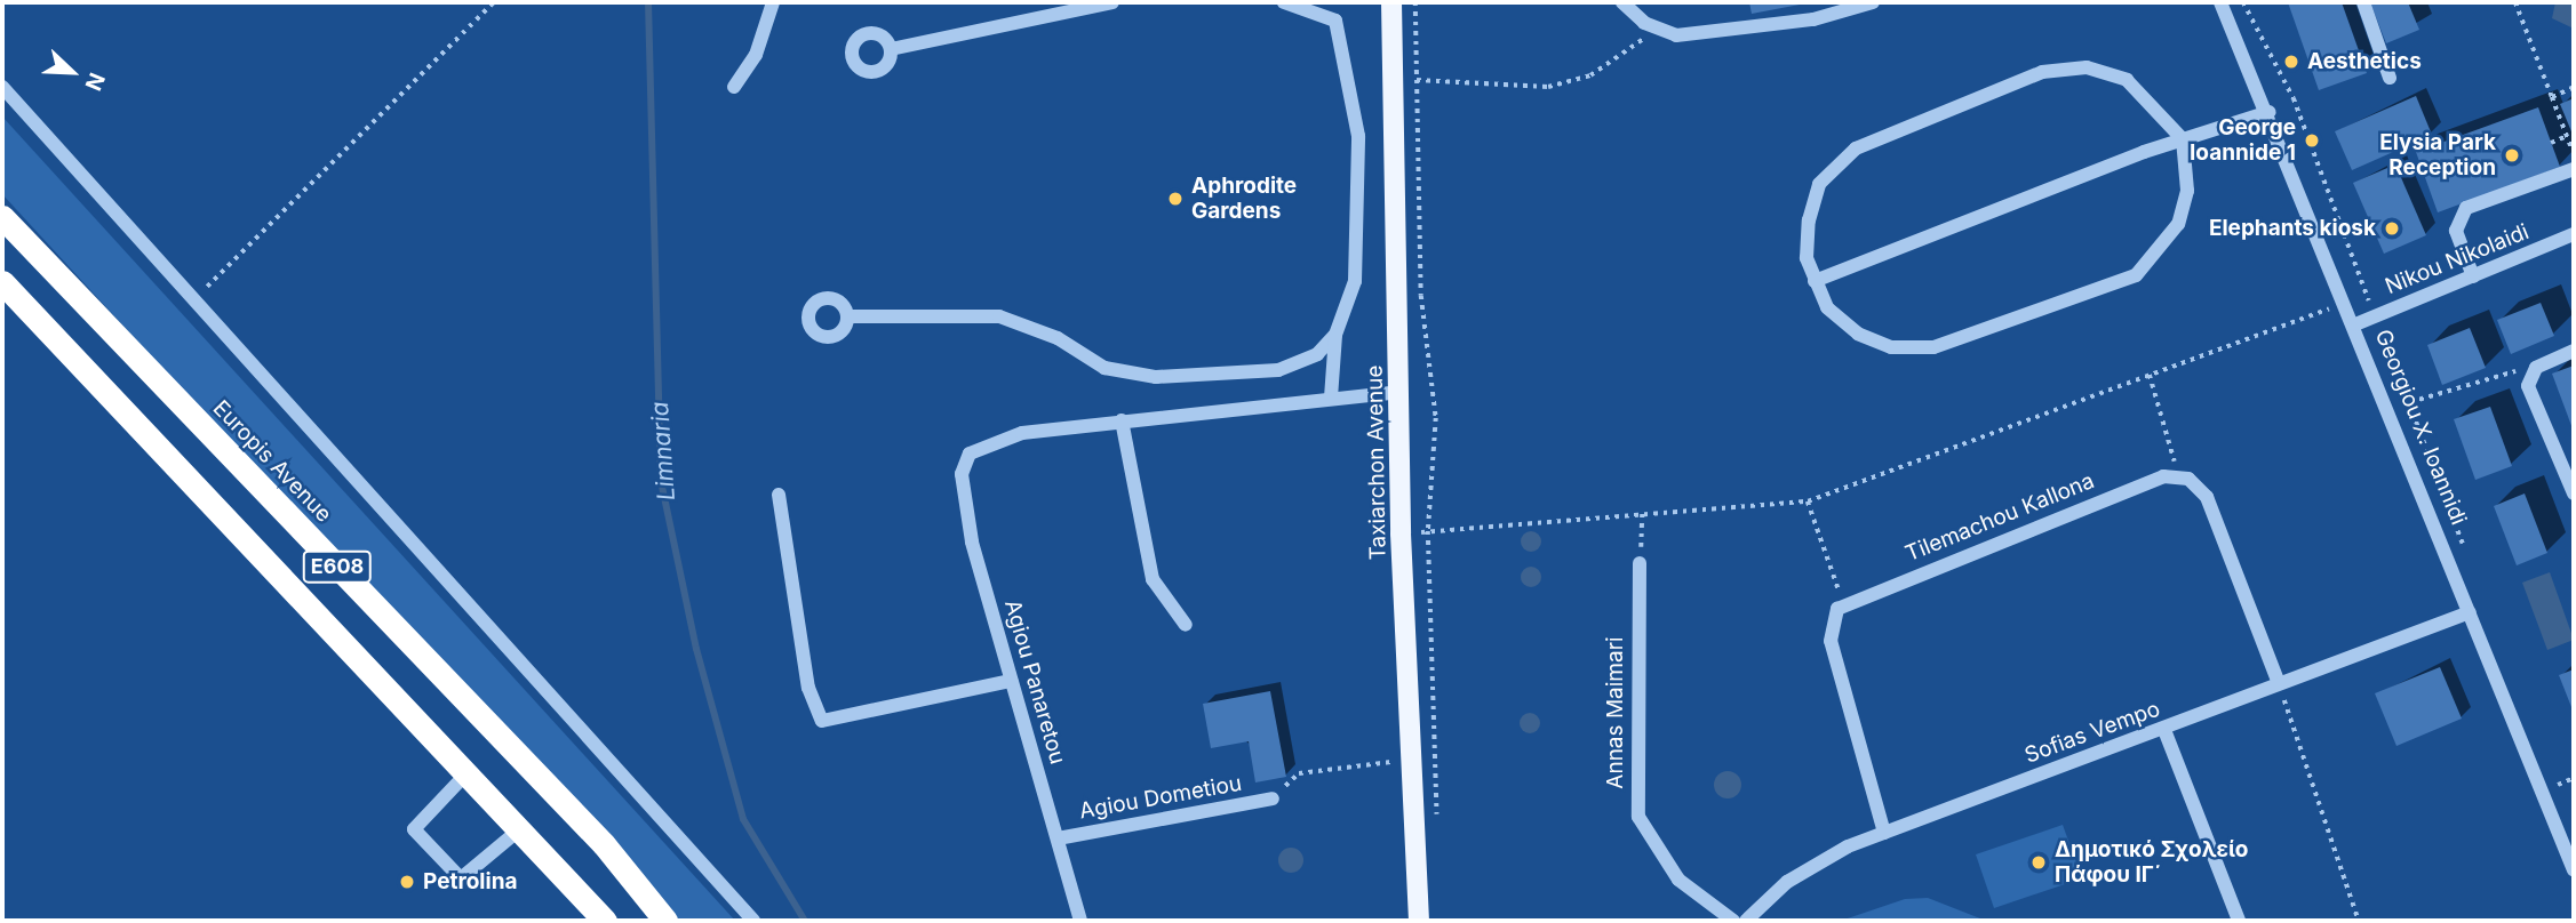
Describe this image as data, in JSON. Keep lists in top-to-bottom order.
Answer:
{
  "streets": {
    "highway": ["Europis Avenue", "E608"],
    "main road": ["Taxiarchon Avenue"],
    "street": [
      "Nikou Nikolaidi",
      "Georgiou X. Ioannidi",
      "Tilemachou Kallona",
      "Agiou Panaretou",
      "Annas Maimari",
      "Sofias Vempo",
      "Agiou Dometiou"
    ]
  },
  "crossings": [
    ["Nikou Nikolaidi", "Georgiou X. Ioannidi"],
    ["Georgiou X. Ioannidi", "Sofias Vempo"],
    ["Agiou Panaretou", "Agiou Dometiou"]
  ],
  "water": ["Limnaria"],
  "places": [
    "Aesthetics",
    "George Ioannide 1",
    "Elysia Park Reception",
    "Aphrodite Gardens",
    "Elephants kiosk",
    "Δημοτικό Σχολείο Πάφου ΙΓ΄",
    "Petrolina"
  ],
  "north": "bottom right"
}
